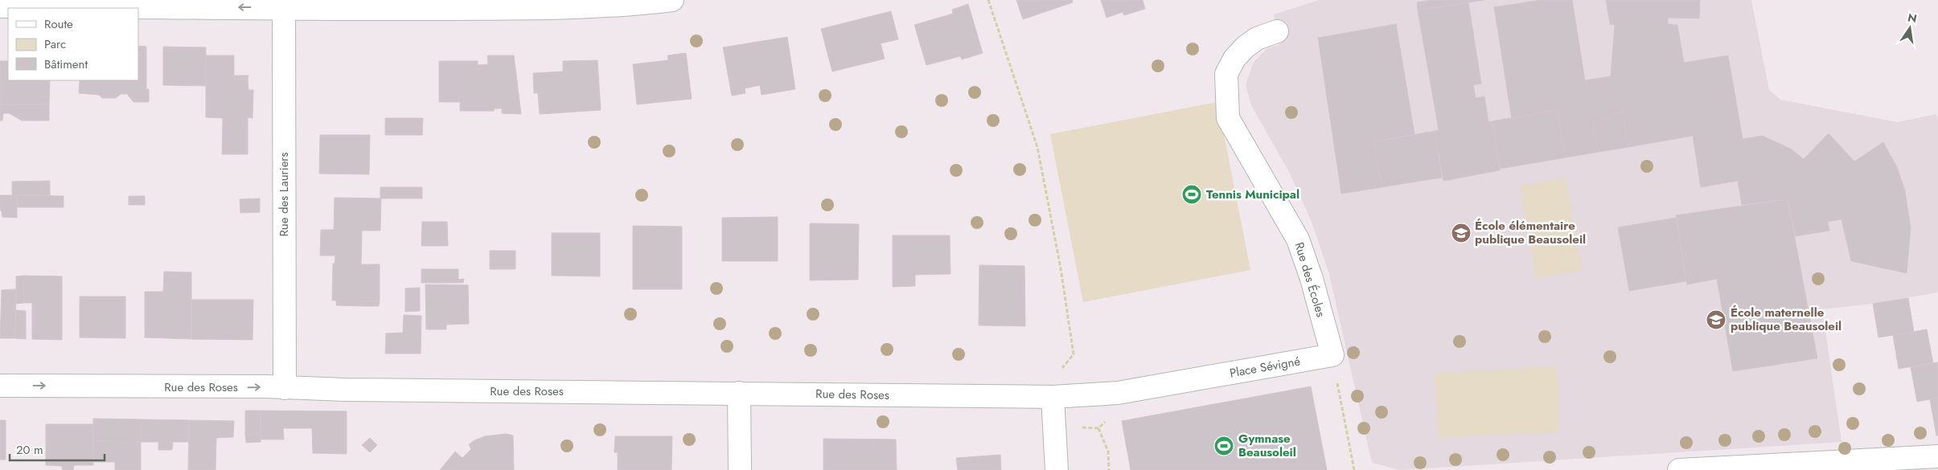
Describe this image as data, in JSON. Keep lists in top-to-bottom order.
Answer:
{
  "streets": {
    "street": [
      "Rue des Lauriers",
      "Rue des Écoles",
      "Place Sévigné",
      "Rue des Roses"
    ]
  },
  "crossings": [
    ["Rue des Lauriers", "Rue des Roses"],
    ["Rue des Écoles", "Place Sévigné"],
    ["Place Sévigné", "Rue des Roses"]
  ],
  "places": {
    "sports": ["Tennis Municipal", "Gymnase Beausoleil"],
    "school or university": ["École élémentaire publique Beausoleil", "École maternelle publique Beausoleil"]
  },
  "legend": ["Route", "Parc", "Bâtiment"],
  "scale_bar": "20 m",
  "north": "top"
}
